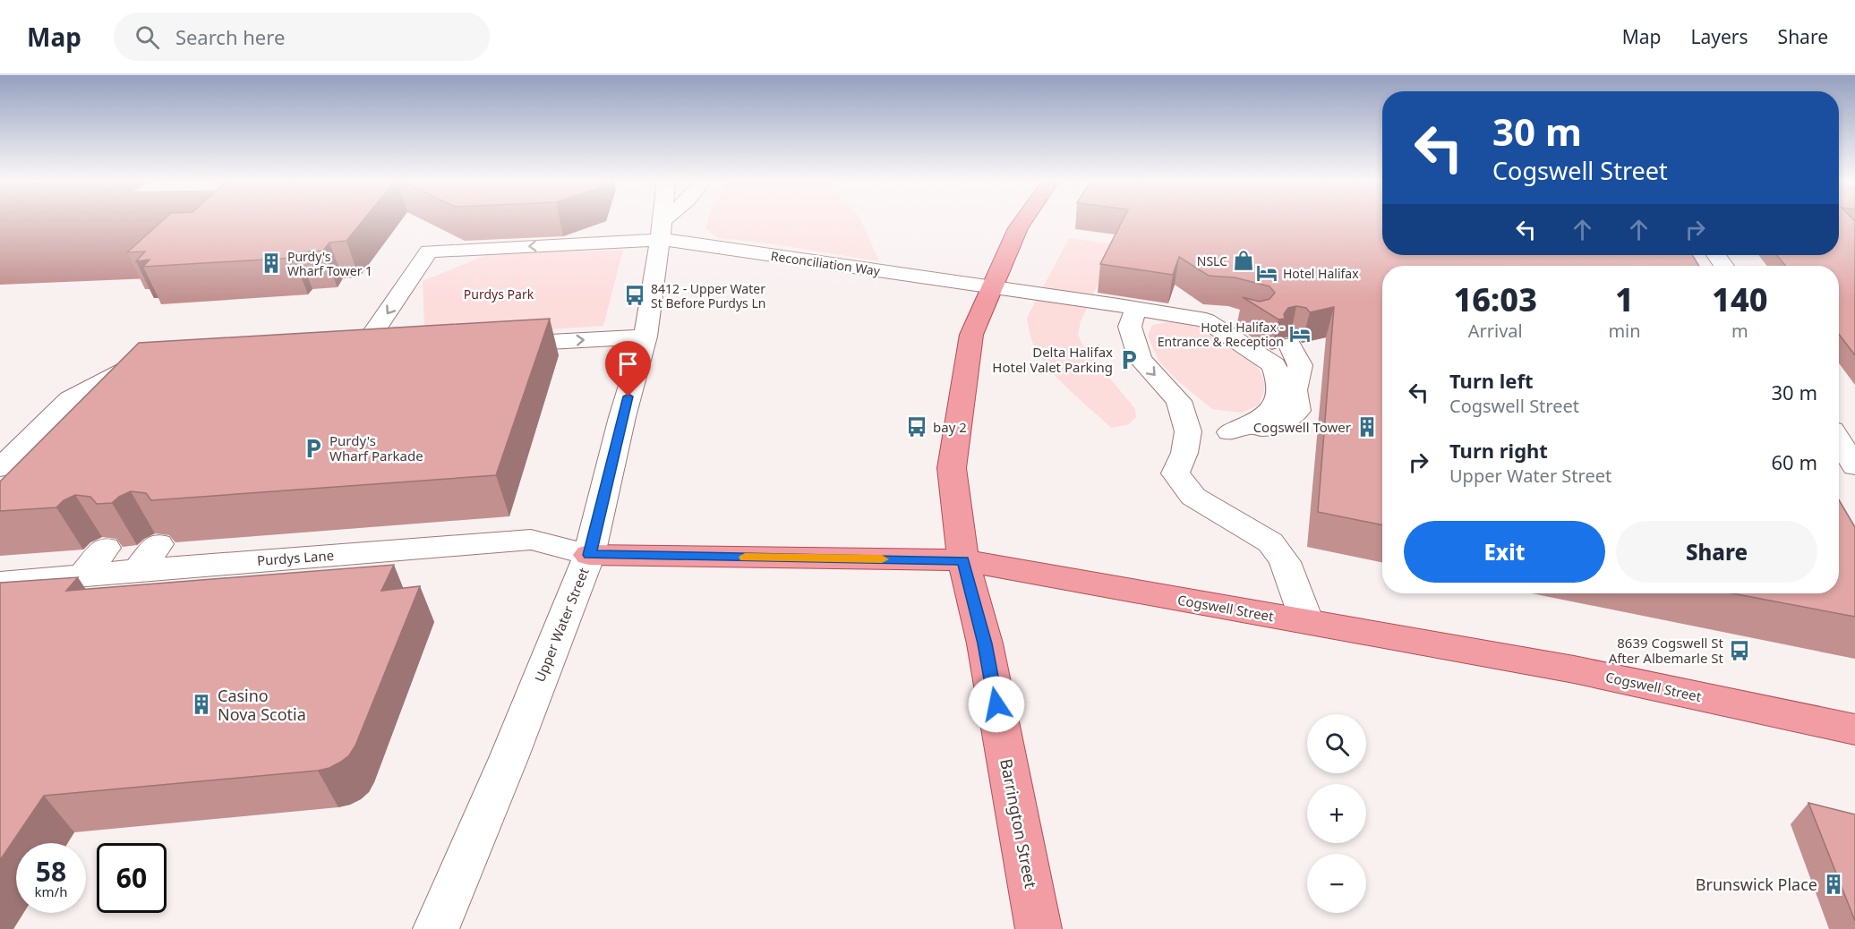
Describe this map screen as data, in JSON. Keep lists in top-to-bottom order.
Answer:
{
  "streets": {
    "main road": ["Cogswell Street", "Barrington Street"],
    "street": ["Reconciliation Way", "Purdys Lane", "Upper Water Street"]
  },
  "crossings": [
    ["Reconciliation Way", "Upper Water Street"],
    ["Reconciliation Way", "Barrington Street"],
    ["Purdys Lane", "Cogswell Street"],
    ["Purdys Lane", "Upper Water Street"],
    ["Cogswell Street", "Upper Water Street"],
    ["Cogswell Street", "Barrington Street"]
  ],
  "parks": ["Purdys Park"],
  "places": {
    "shop": ["NSLC"],
    "building": [
      "Purdy's Wharf Tower 1",
      "Cogswell Tower",
      "Casino Nova Scotia",
      "Brunswick Place"
    ],
    "hotel": ["Hotel Halifax", "Hotel Halifax - Entrance & Reception"],
    "bus stop": ["8412 - Upper Water St Before Purdys Ln", "bay 2", "8639 Cogswell St After Albemarle St"],
    "parking": ["Delta Halifax Hotel Valet Parking", "Purdy's Wharf Parkade"]
  },
  "page": {
    "header": "Map",
    "search": "Search here",
    "nav": ["Map", "Layers", "Share"],
    "turn": ["30 m", "Cogswell Street"],
    "eta": [
      "16:03",
      "Arrival",
      "1",
      "min",
      "140",
      "m"
    ],
    "list": [
      {
        "name": "Turn left",
        "note": "Cogswell Street",
        "value": "30 m"
      },
      {
        "name": "Turn right",
        "note": "Upper Water Street",
        "value": "60 m"
      }
    ],
    "buttons": ["Exit", "Share"],
    "map_buttons": ["+", "−"],
    "speed": "58 km/h",
    "limit": "60"
  }
}
